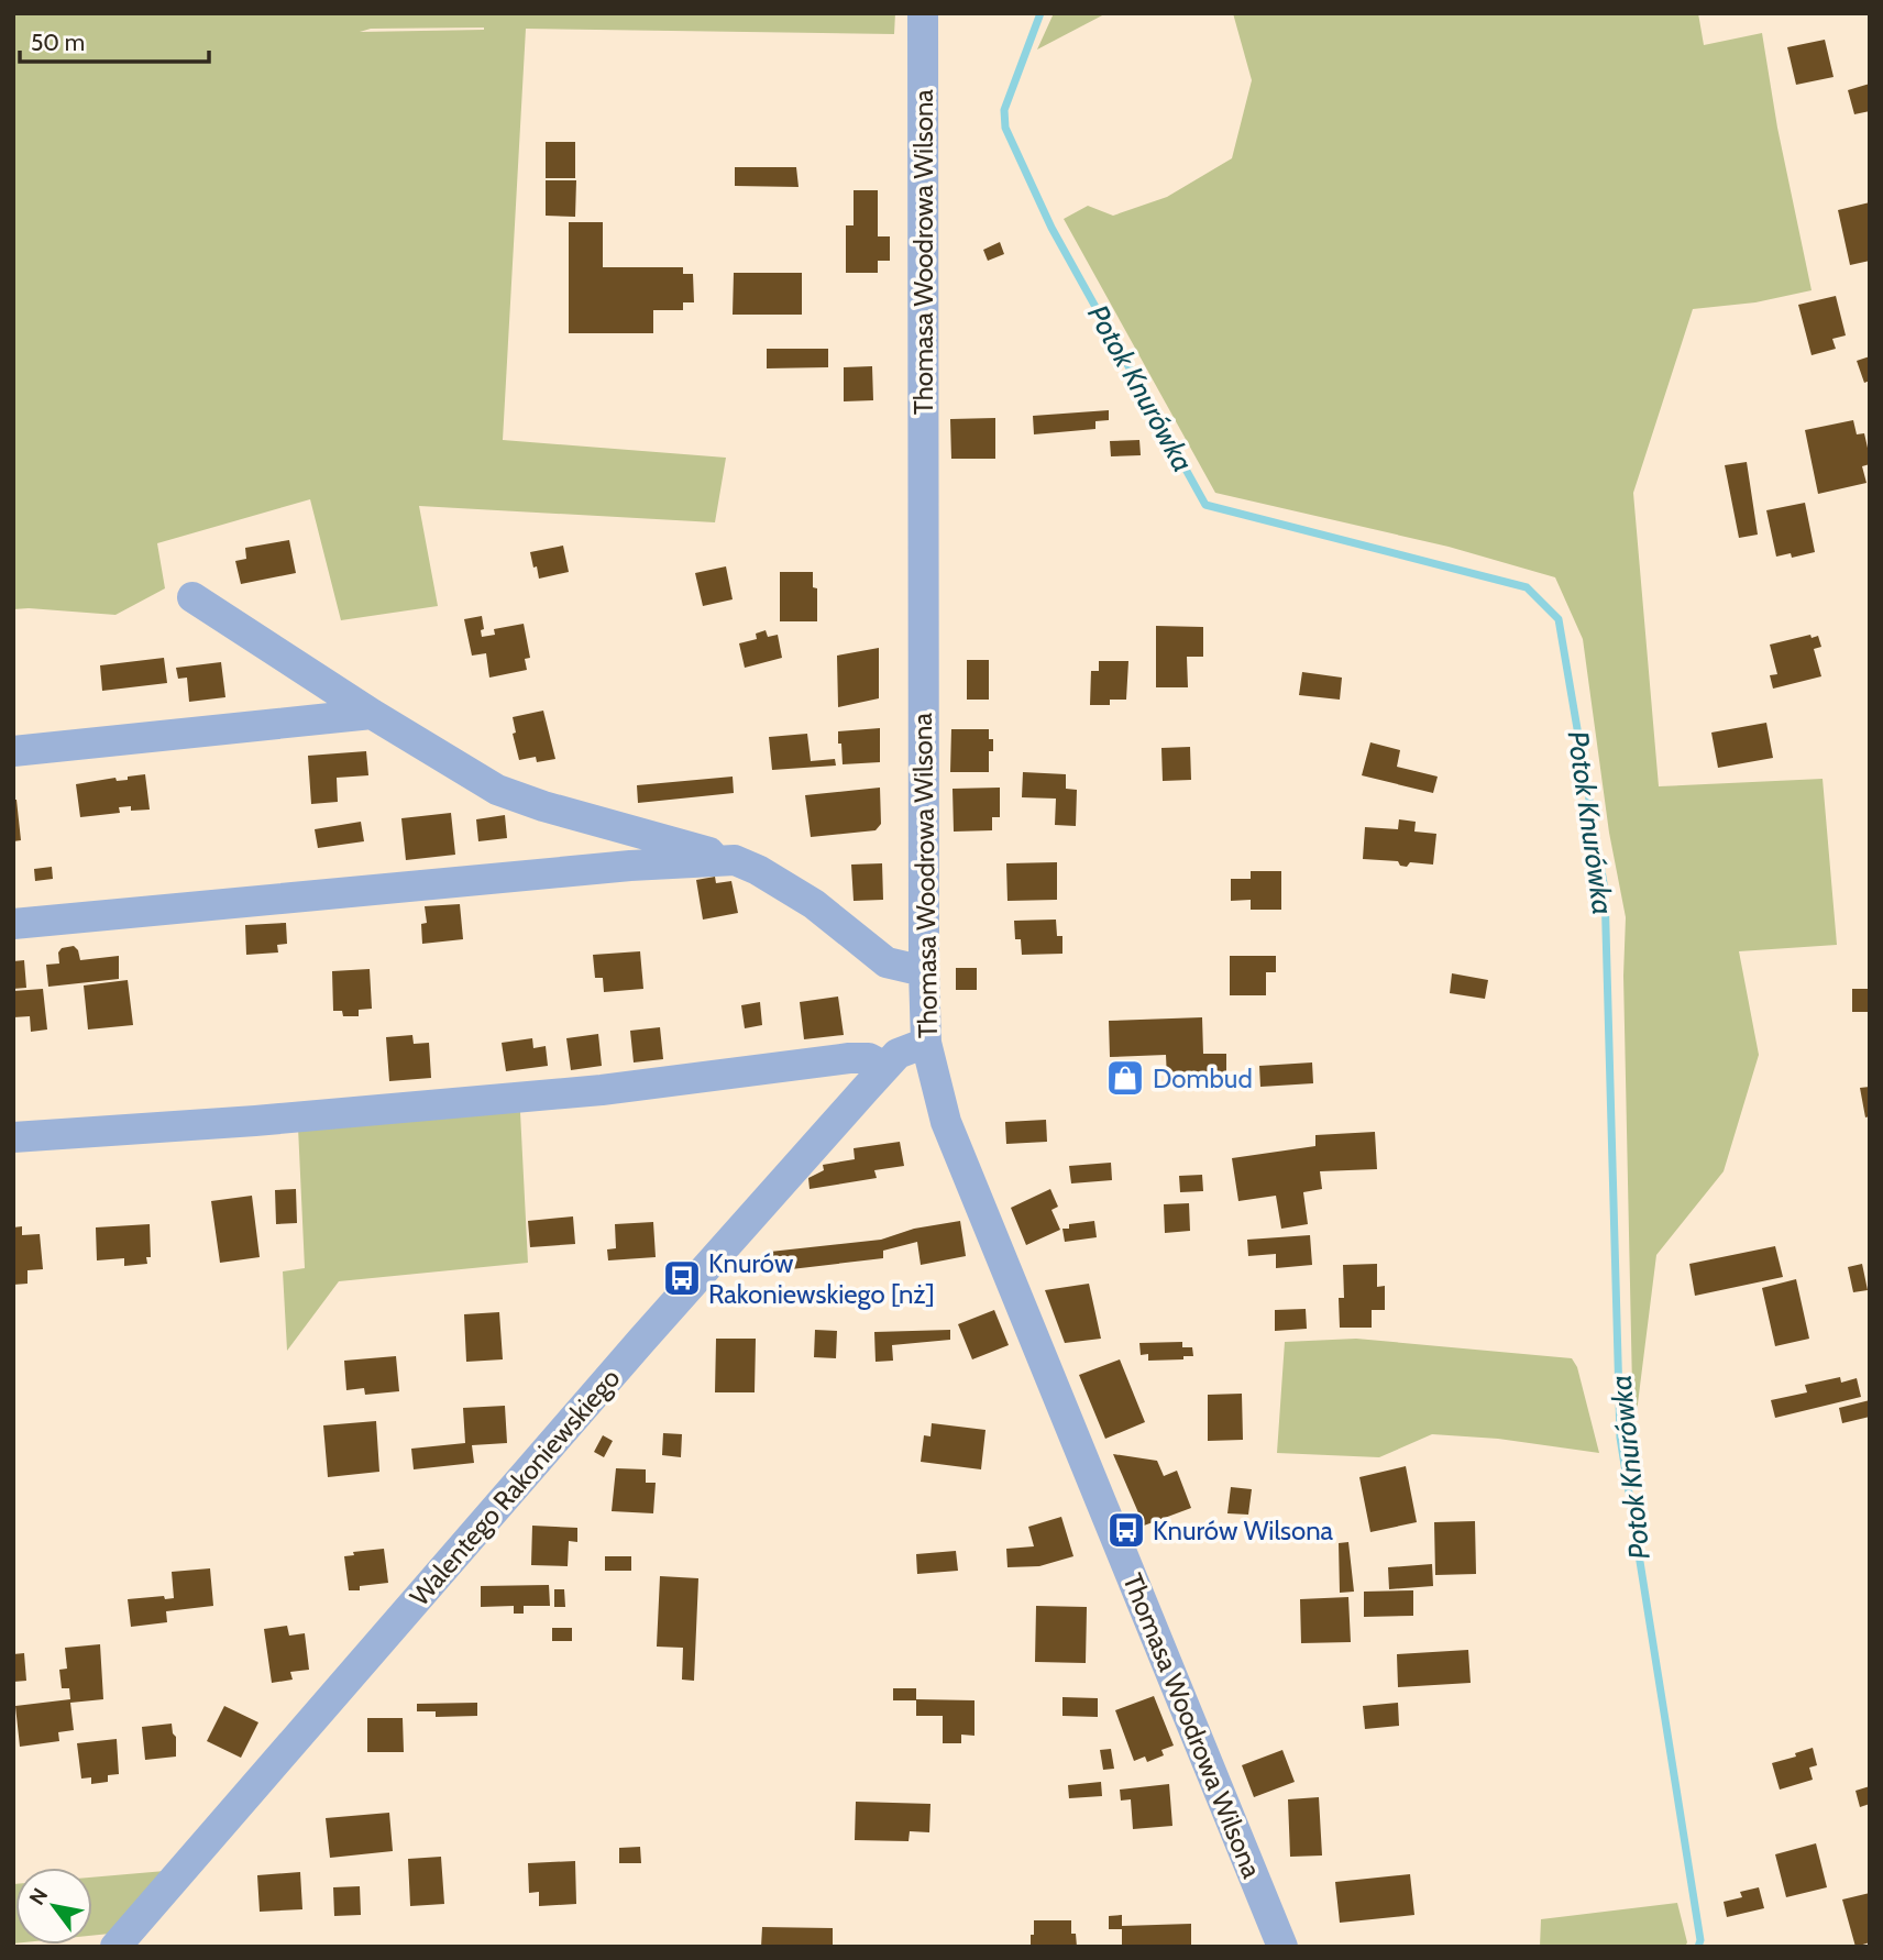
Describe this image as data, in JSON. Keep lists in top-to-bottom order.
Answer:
{
  "streets": {
    "street": ["Thomasa Woodrowa Wilsona", "Walentego Rakoniewskiego"]
  },
  "crossings": [
    ["Thomasa Woodrowa Wilsona", "Walentego Rakoniewskiego"]
  ],
  "water": ["Potok Knurówka"],
  "places": {
    "shop": ["Dombud"],
    "bus stop": ["Knurów Rakoniewskiego [nż]", "Knurów Wilsona"]
  },
  "scale_bar": "50 m",
  "north": "top left"
}
